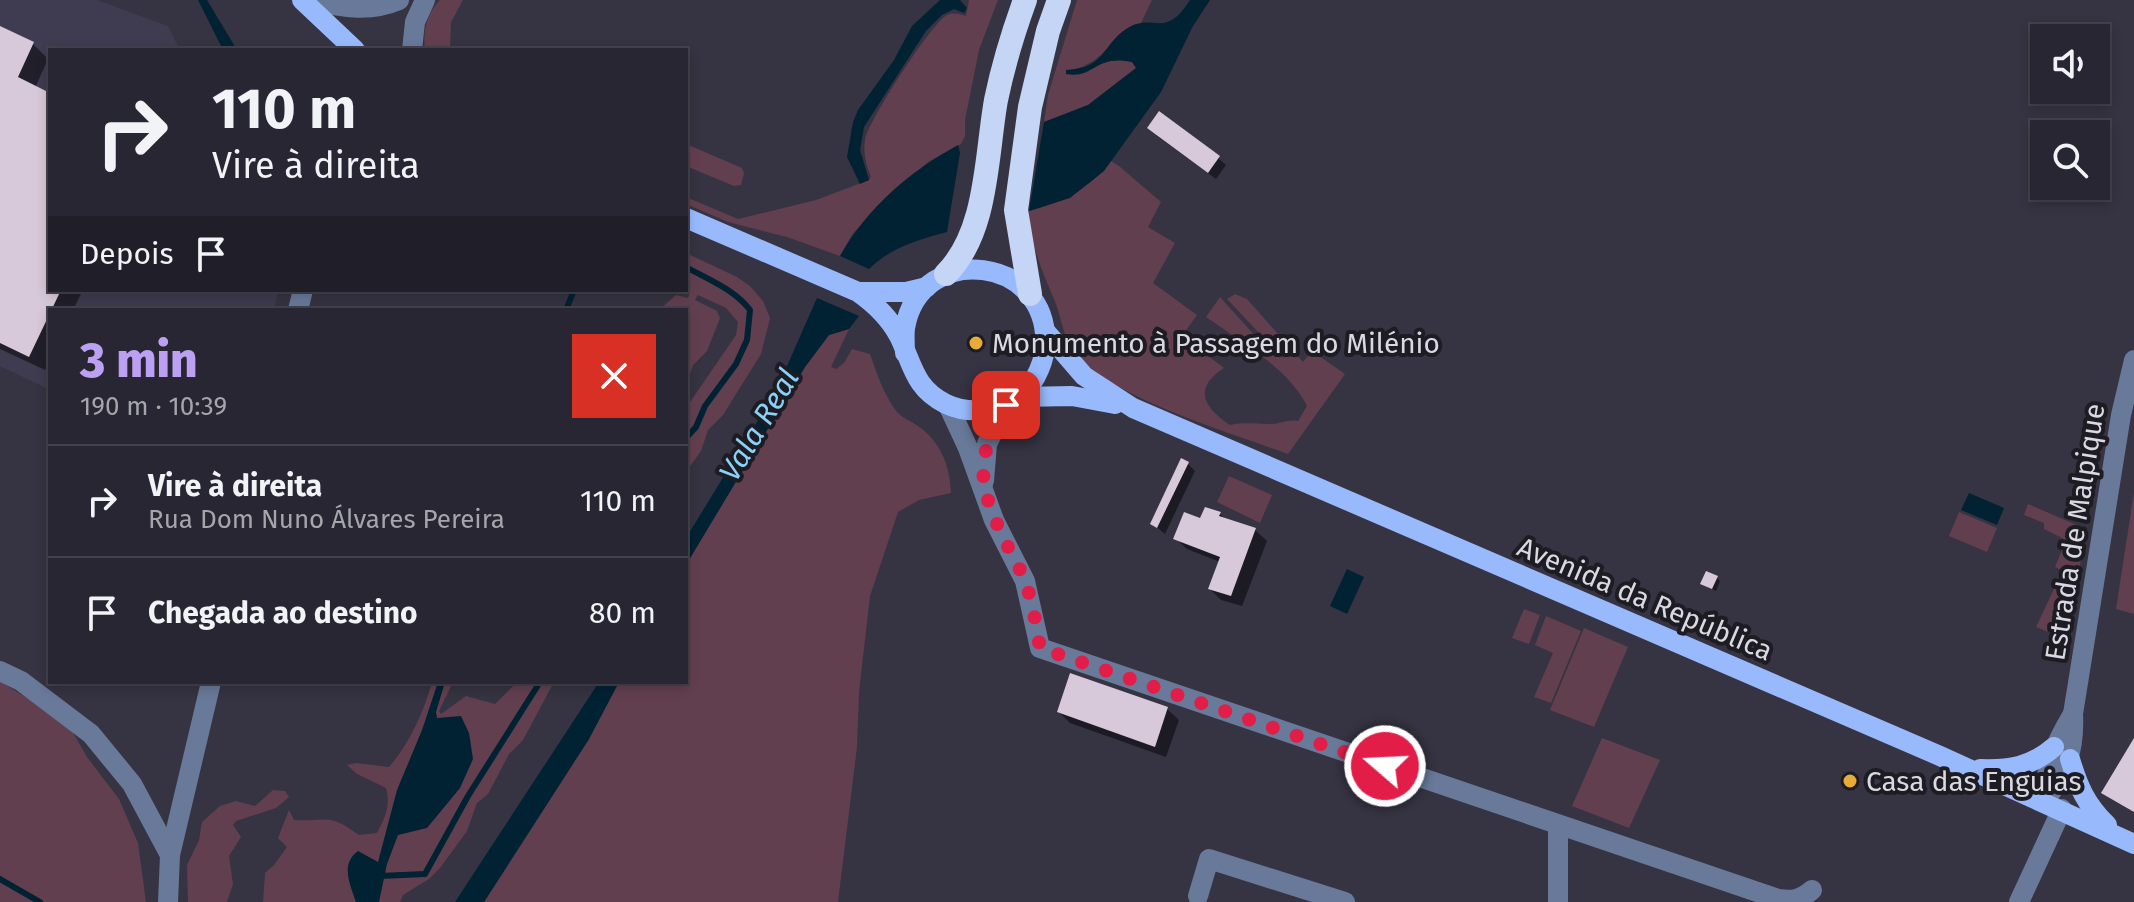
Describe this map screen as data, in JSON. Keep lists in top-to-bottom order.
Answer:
{
  "streets": {
    "main road": ["Avenida da República"],
    "street": ["Estrada de Malpique"]
  },
  "crossings": [
    ["Estrada de Malpique", "Avenida da República"]
  ],
  "water": ["Vala Real"],
  "places": ["Monumento à Passagem do Milénio", "Casa das Enguias"],
  "page": {
    "turn": ["110 m", "Vire à direita"],
    "then": "Depois",
    "heading": ["3 min", "190 m · 10:39"],
    "list": [
      {
        "name": "Vire à direita",
        "note": "Rua Dom Nuno Álvares Pereira",
        "value": "110 m"
      },
      {
        "name": "Chegada ao destino",
        "value": "80 m"
      }
    ]
  }
}
